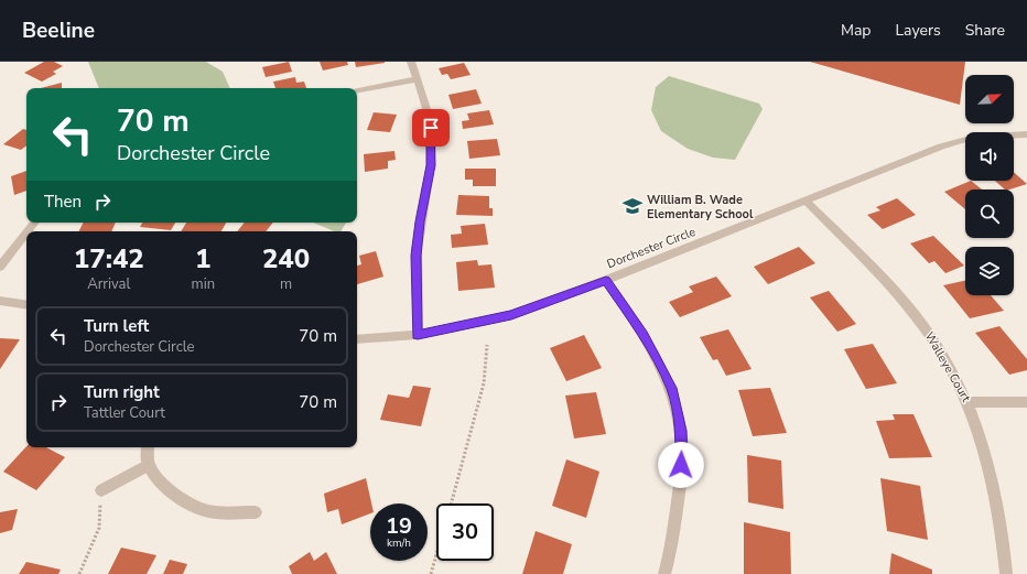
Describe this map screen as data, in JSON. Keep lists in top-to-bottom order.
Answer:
{
  "streets": {
    "street": ["Dorchester Circle", "Walleye Court"]
  },
  "crossings": [
    ["Dorchester Circle", "Walleye Court"]
  ],
  "places": {
    "school or university": ["William B. Wade Elementary School"]
  },
  "north": "top right",
  "page": {
    "header": "Beeline",
    "nav": ["Map", "Layers", "Share"],
    "turn": ["70 m", "Dorchester Circle"],
    "then": "Then",
    "eta": [
      "17:42",
      "Arrival",
      "1",
      "min",
      "240",
      "m"
    ],
    "list": [
      {
        "name": "Turn left",
        "note": "Dorchester Circle",
        "value": "70 m"
      },
      {
        "name": "Turn right",
        "note": "Tattler Court",
        "value": "70 m"
      }
    ],
    "speed": "19 km/h",
    "limit": "30"
  }
}
